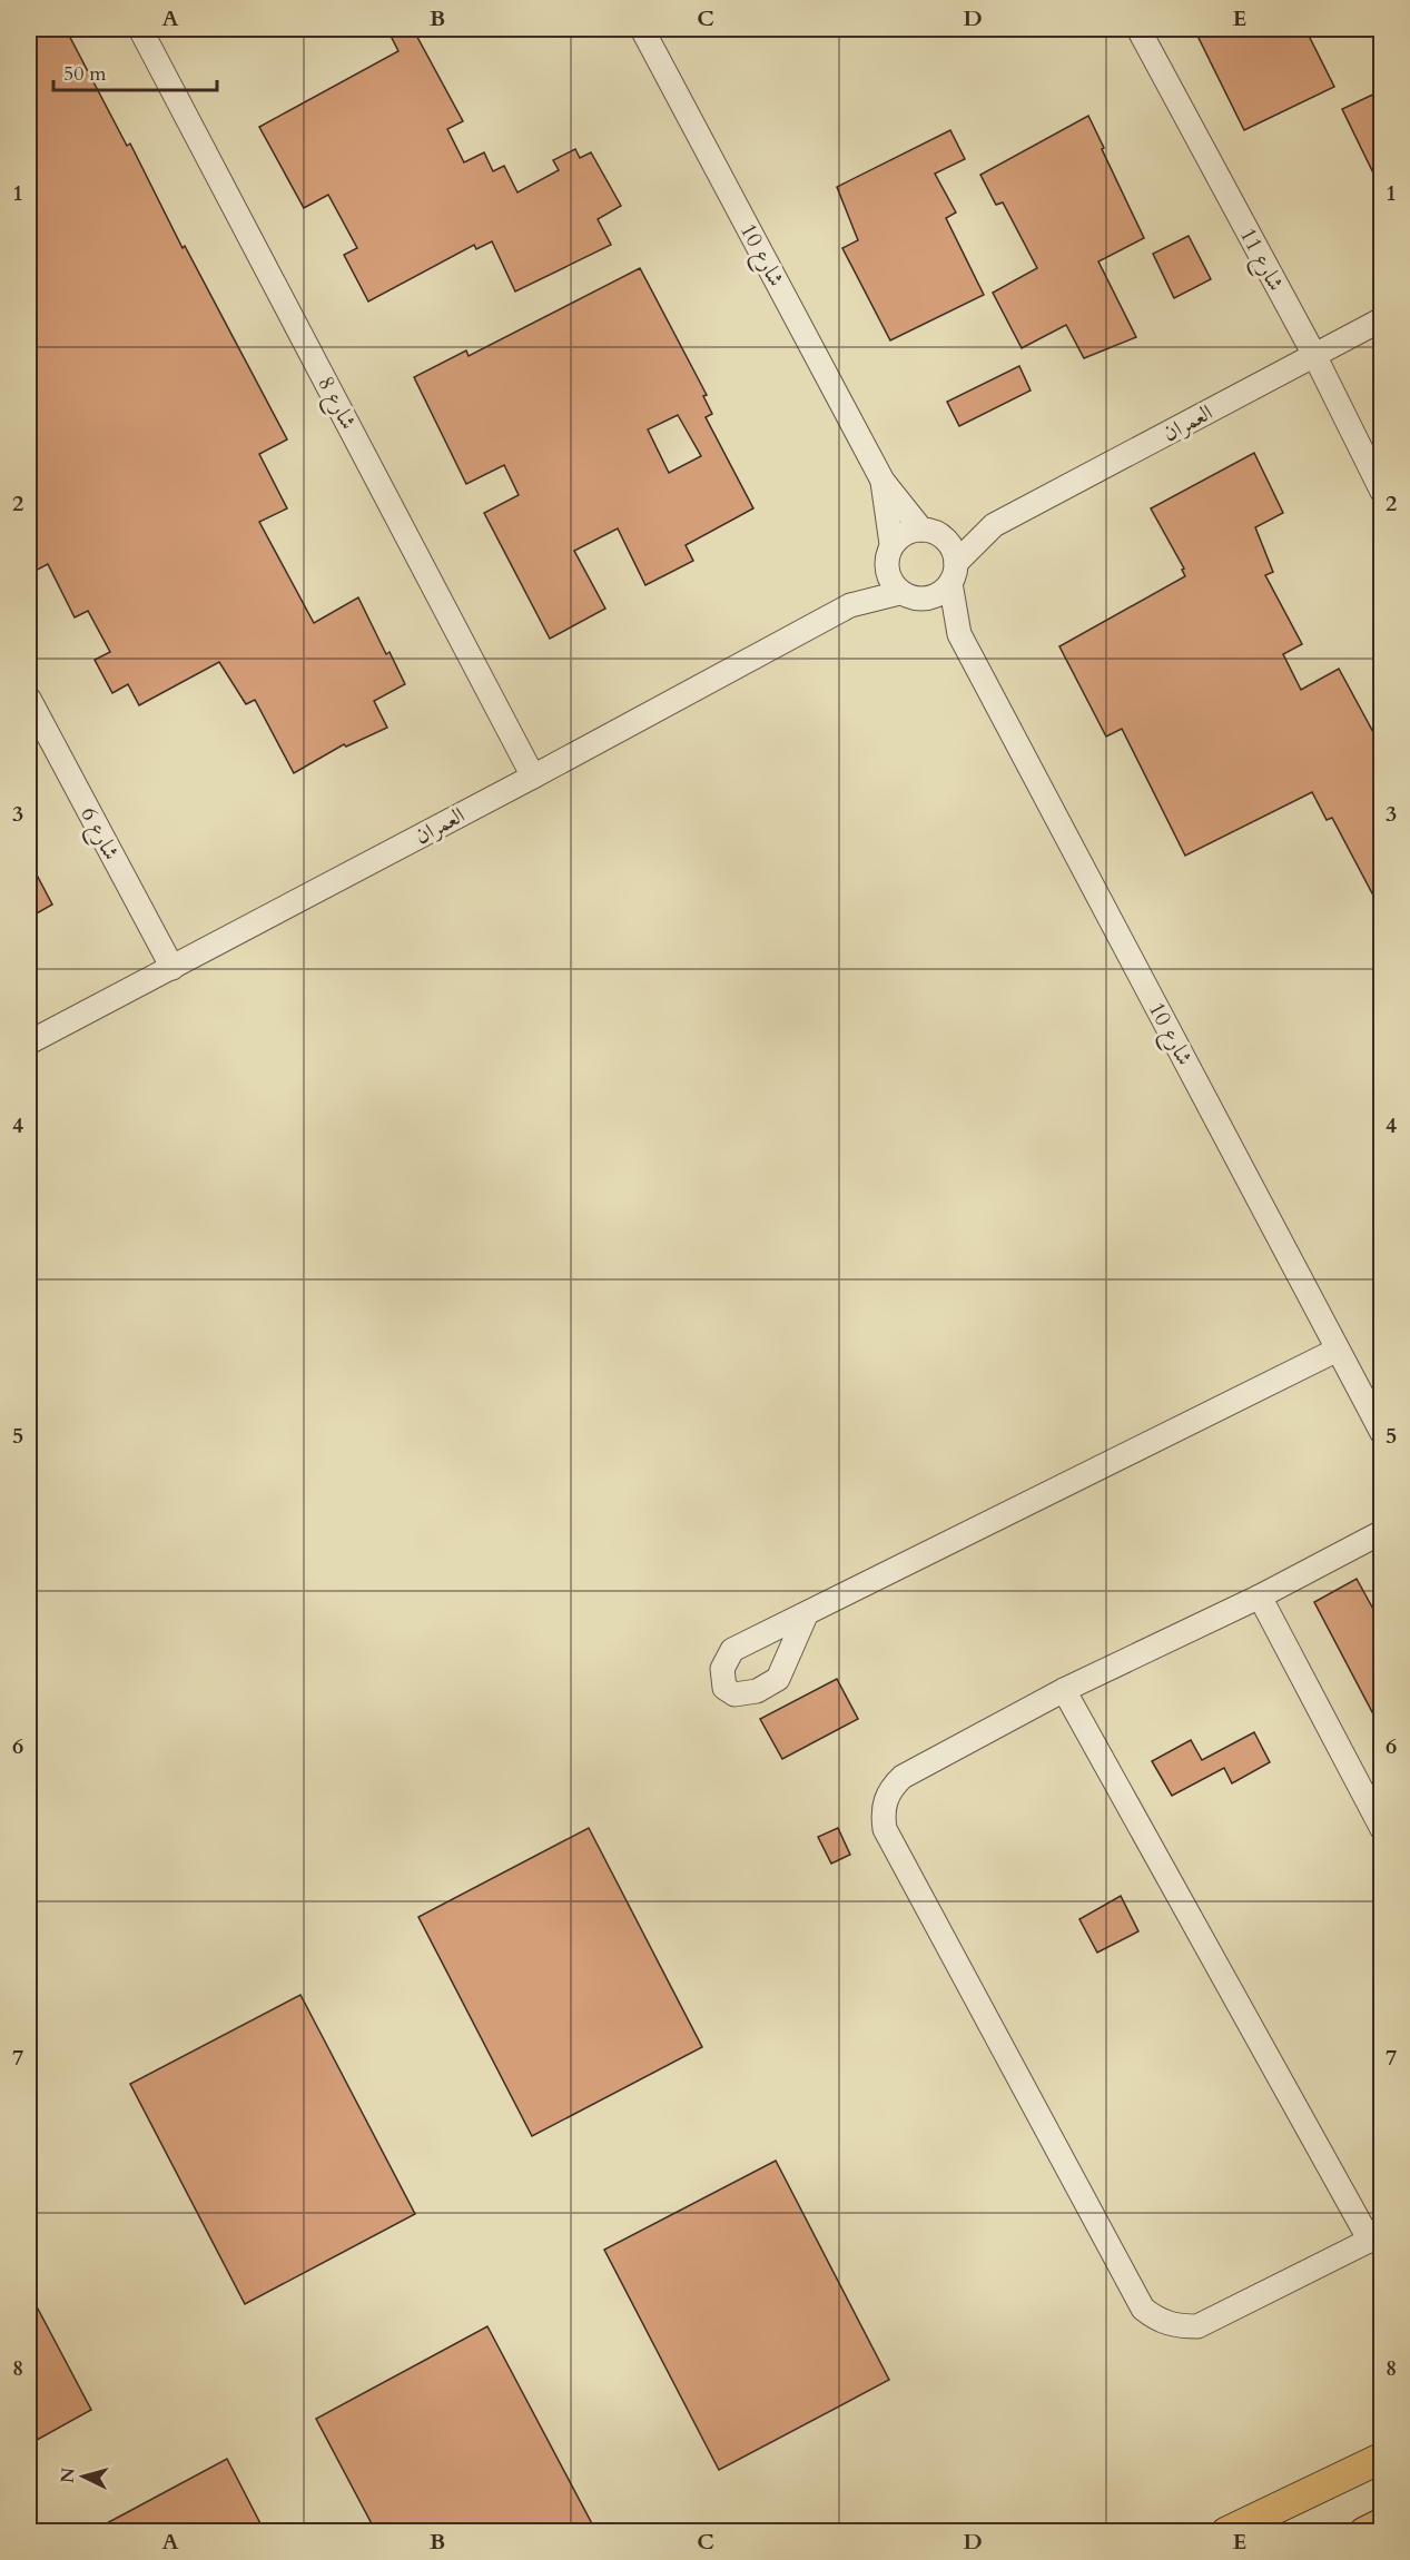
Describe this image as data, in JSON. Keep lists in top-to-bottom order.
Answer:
{
  "streets": {
    "street": [
      "شارع 10",
      "شارع 11",
      "شارع 8",
      "العمران",
      "شارع 6"
    ]
  },
  "crossings": [
    ["شارع 10", "العمران"],
    ["شارع 11", "العمران"],
    ["شارع 8", "العمران"],
    ["العمران", "شارع 6"]
  ],
  "scale_bar": "50 m",
  "north": "left",
  "grid": {
    "columns": [
      "A",
      "B",
      "C",
      "D",
      "E"
    ],
    "rows": [
      "1",
      "2",
      "3",
      "4",
      "5",
      "6",
      "7",
      "8"
    ]
  }
}
